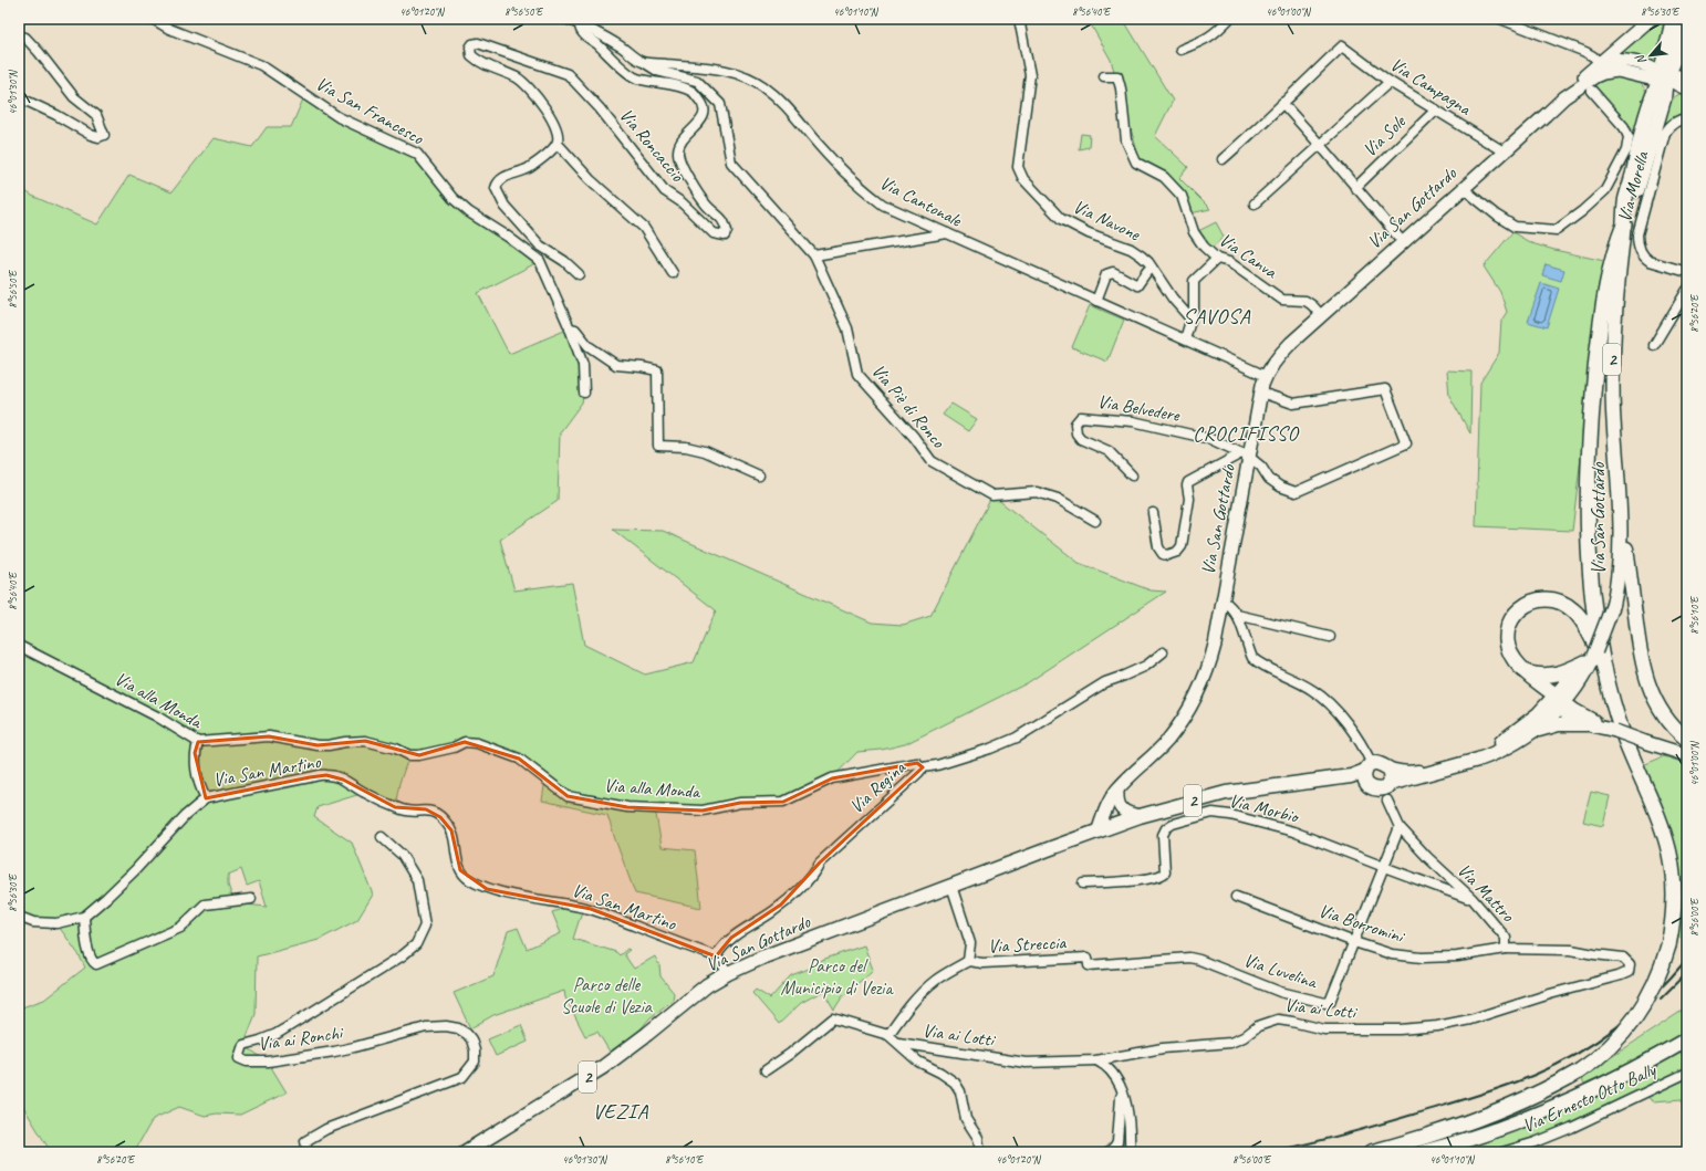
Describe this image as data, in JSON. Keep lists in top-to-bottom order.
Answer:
{
  "streets": {
    "main road": ["Via San Gottardo", "2"],
    "street": [
      "Via Campagna",
      "Via San Francesco",
      "Via Sole",
      "Via Roncaccio",
      "Via Morella",
      "Via Cantonale",
      "Via Navone",
      "Via Canva",
      "Via Piè di Ronco",
      "Via Belvedere",
      "Via alla Monda",
      "Via San Martino",
      "Via Regina",
      "Via Morbio",
      "Via Mattro",
      "Via Borromini",
      "Via Streccia",
      "Via Luvelina",
      "Via ai Lotti",
      "Via ai Ronchi",
      "Via Ernesto Otto Bally"
    ]
  },
  "crossings": [
    ["Via Campagna", "Via Sole"],
    ["Via Campagna", "Via San Gottardo"],
    ["Via Cantonale", "Via San Gottardo"],
    ["Via Cantonale", "Via Piè di Ronco"],
    ["Via San Gottardo", "Via Canva"],
    ["Via San Gottardo", "Via Belvedere"],
    ["Via San Gottardo", "Via Mattro"],
    ["Via San Gottardo", "Via Streccia"],
    ["Via alla Monda", "Via Regina"],
    ["Via San Martino", "Via Regina"],
    ["Via Morbio", "Via Mattro"],
    ["Via Morbio", "Via Luvelina"],
    ["Via Mattro", "Via Borromini"],
    ["Via Mattro", "Via Luvelina"],
    ["Via Mattro", "Via ai Lotti"],
    ["Via Borromini", "Via Luvelina"],
    ["Via Streccia", "Via Luvelina"]
  ],
  "districts": ["SAVOSA", "CROCIFISSO", "VEZIA"],
  "parks": ["Parco del Municipio di Vezia", "Parco delle Scuole di Vezia"],
  "north": "bottom left",
  "coordinates": [
    "46°01'20\"N",
    "8°56'50\"E",
    "46°01'10\"N",
    "8°56'40\"E",
    "46°01'00\"N",
    "8°56'30\"E",
    "46°01'30\"N",
    "8°56'20\"E",
    "8°56'10\"E",
    "8°56'00\"E"
  ]
}
